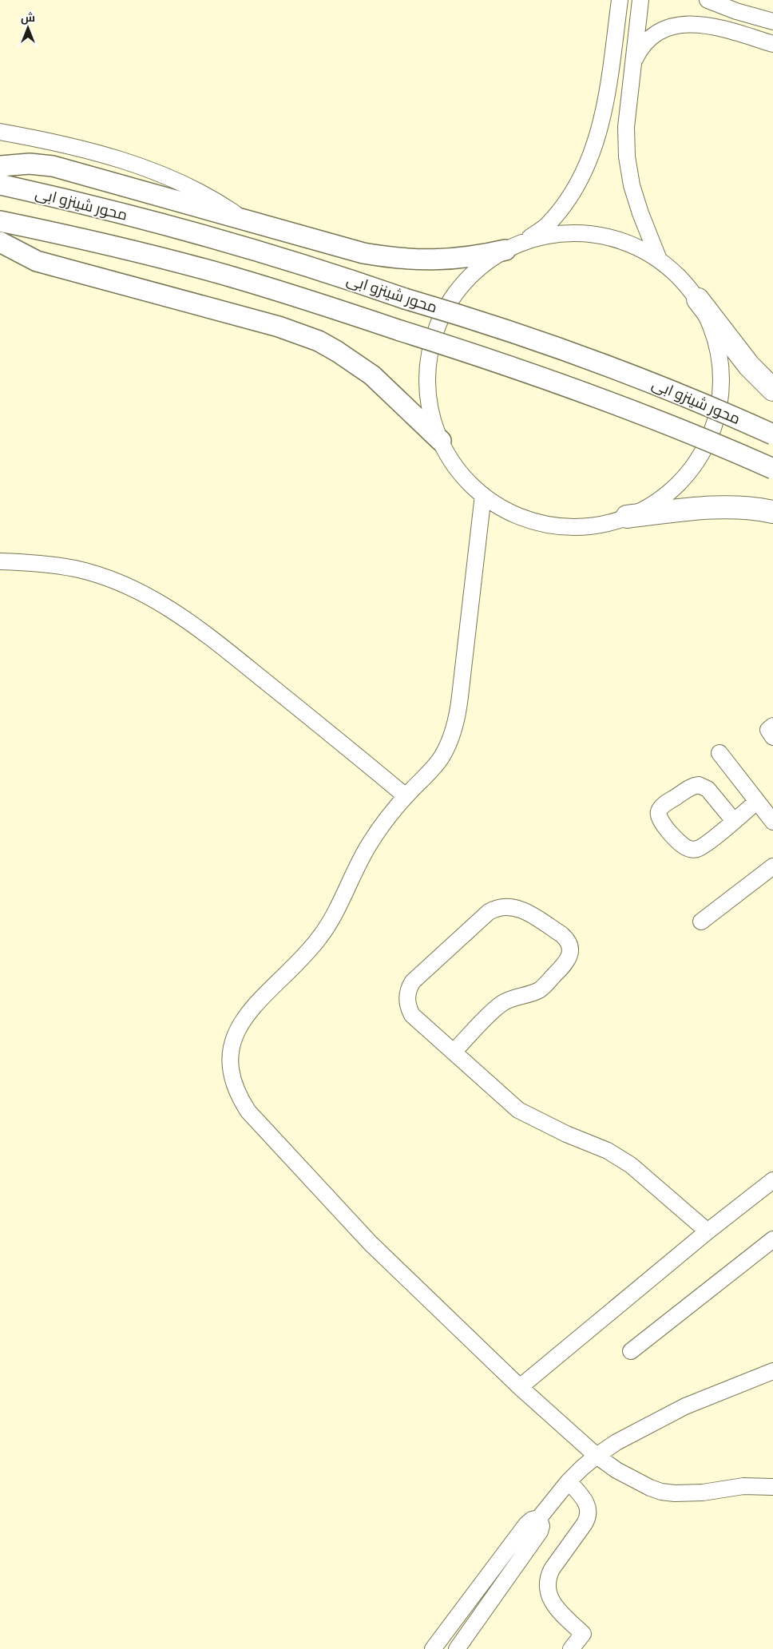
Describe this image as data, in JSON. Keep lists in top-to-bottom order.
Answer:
{
  "streets": {
    "main road": ["محور شينزو ابى"]
  },
  "north": "top"
}
